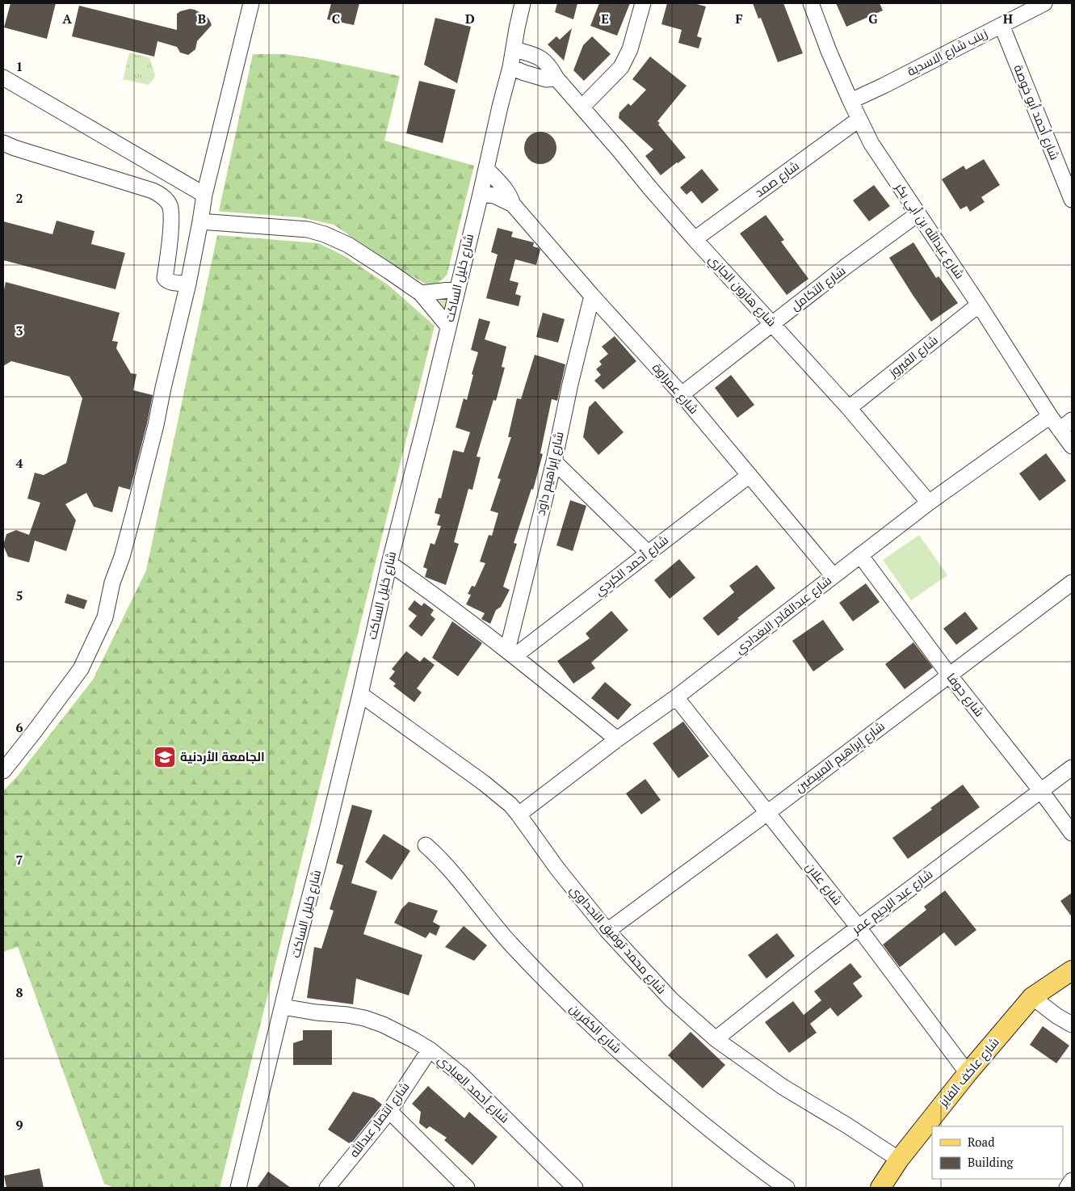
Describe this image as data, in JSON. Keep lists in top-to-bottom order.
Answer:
{
  "streets": {
    "main road": ["شارع عاكف الفايز"],
    "street": [
      "زينب شارع الاسدية",
      "شارع أحمد أبو خوصة",
      "شارع صمد",
      "شارع عبدالله بن أبي بكر",
      "شارع خليل الساكت",
      "شارع التكامل",
      "شارع هارون الجازي",
      "شارع الفيروز",
      "شارع عمراوة",
      "شارع إبراهيم داود",
      "شارع أحمد الكردي",
      "شارع عبدالقادر البغدادي",
      "شارع حوفا",
      "شارع إبراهيم المبيضين",
      "شارع علان",
      "شارع عبد الرحيم عمر",
      "شارع محمد توفيق النجداوي",
      "شارع الكفرين",
      "شارع أحمد العبادي",
      "شارع انتصار عبدالله"
    ]
  },
  "crossings": [
    ["زينب شارع الاسدية", "شارع أحمد أبو خوصة"],
    ["زينب شارع الاسدية", "شارع عبدالله بن أبي بكر"],
    ["شارع صمد", "شارع عبدالله بن أبي بكر"],
    ["شارع صمد", "شارع هارون الجازي"],
    ["شارع عبدالله بن أبي بكر", "شارع التكامل"],
    ["شارع عبدالله بن أبي بكر", "شارع الفيروز"],
    ["شارع عبدالله بن أبي بكر", "شارع عبدالقادر البغدادي"],
    ["شارع خليل الساكت", "شارع هارون الجازي"],
    ["شارع خليل الساكت", "شارع عمراوة"],
    ["شارع خليل الساكت", "شارع محمد توفيق النجداوي"],
    ["شارع خليل الساكت", "شارع أحمد العبادي"],
    ["شارع التكامل", "شارع هارون الجازي"],
    ["شارع التكامل", "شارع عمراوة"],
    ["شارع هارون الجازي", "شارع الفيروز"],
    ["شارع هارون الجازي", "شارع عبدالقادر البغدادي"],
    ["شارع عمراوة", "شارع إبراهيم داود"],
    ["شارع عمراوة", "شارع أحمد الكردي"],
    ["شارع عمراوة", "شارع عبدالقادر البغدادي"],
    ["شارع إبراهيم داود", "شارع أحمد الكردي"],
    ["شارع عبدالقادر البغدادي", "شارع حوفا"],
    ["شارع عبدالقادر البغدادي", "شارع علان"],
    ["شارع عبدالقادر البغدادي", "شارع محمد توفيق النجداوي"],
    ["شارع حوفا", "شارع إبراهيم المبيضين"],
    ["شارع حوفا", "شارع عبد الرحيم عمر"],
    ["شارع إبراهيم المبيضين", "شارع علان"],
    ["شارع إبراهيم المبيضين", "شارع محمد توفيق النجداوي"],
    ["شارع علان", "شارع عبد الرحيم عمر"],
    ["شارع علان", "شارع عاكف الفايز"],
    ["شارع عبد الرحيم عمر", "شارع محمد توفيق النجداوي"],
    ["شارع محمد توفيق النجداوي", "شارع عاكف الفايز"],
    ["شارع أحمد العبادي", "شارع انتصار عبدالله"]
  ],
  "places": {
    "school or university": ["الجامعة الأردنية"]
  },
  "legend": ["Road", "Building"],
  "grid": {
    "columns": [
      "A",
      "B",
      "C",
      "D",
      "E",
      "F",
      "G",
      "H"
    ],
    "rows": [
      "1",
      "2",
      "3",
      "4",
      "5",
      "6",
      "7",
      "8",
      "9"
    ]
  }
}
